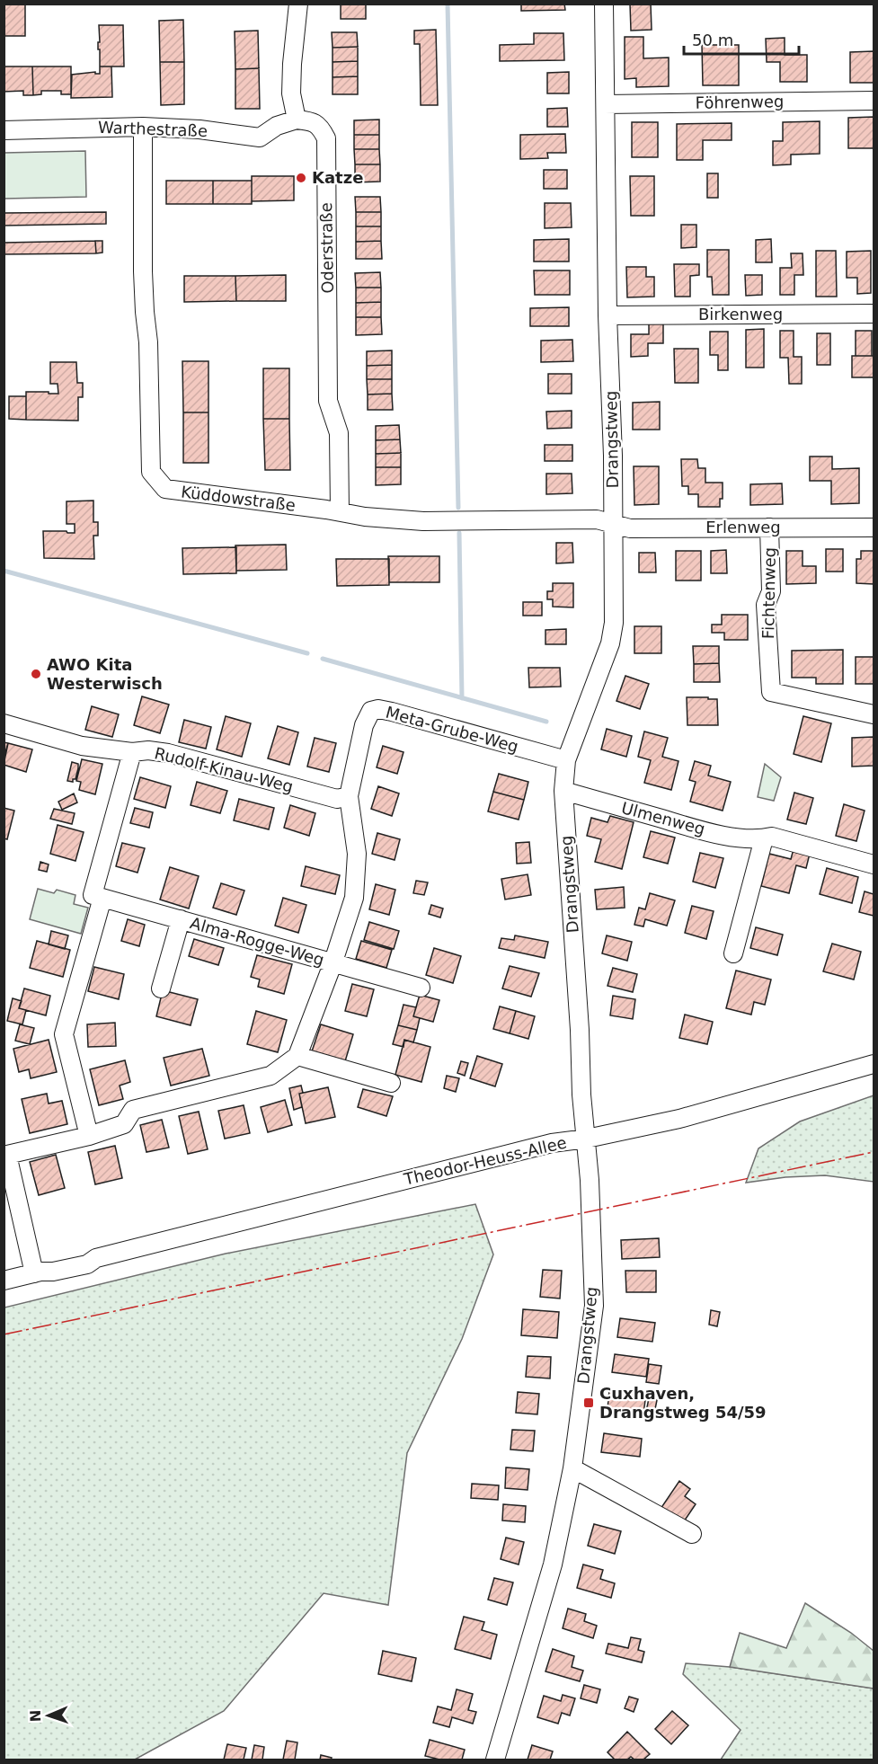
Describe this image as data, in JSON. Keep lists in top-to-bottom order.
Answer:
{
  "streets": {
    "street": [
      "Föhrenweg",
      "Warthestraße",
      "Oderstraße",
      "Birkenweg",
      "Drangstweg",
      "Küddowstraße",
      "Erlenweg",
      "Fichtenweg",
      "Meta-Grube-Weg",
      "Rudolf-Kinau-Weg",
      "Ulmenweg",
      "Alma-Rogge-Weg",
      "Theodor-Heuss-Allee"
    ]
  },
  "crossings": [
    ["Föhrenweg", "Drangstweg"],
    ["Warthestraße", "Oderstraße"],
    ["Warthestraße", "Küddowstraße"],
    ["Oderstraße", "Küddowstraße"],
    ["Birkenweg", "Drangstweg"],
    ["Drangstweg", "Küddowstraße"],
    ["Drangstweg", "Erlenweg"],
    ["Drangstweg", "Meta-Grube-Weg"],
    ["Drangstweg", "Ulmenweg"],
    ["Drangstweg", "Theodor-Heuss-Allee"],
    ["Küddowstraße", "Erlenweg"],
    ["Erlenweg", "Fichtenweg"],
    ["Meta-Grube-Weg", "Rudolf-Kinau-Weg"],
    ["Meta-Grube-Weg", "Alma-Rogge-Weg"]
  ],
  "places": {
    "other": ["Katze", "AWO Kita Westerwisch"],
    "transit": ["Cuxhaven, Drangstweg 54/59"]
  },
  "scale_bar": "50 m",
  "north": "left"
}
